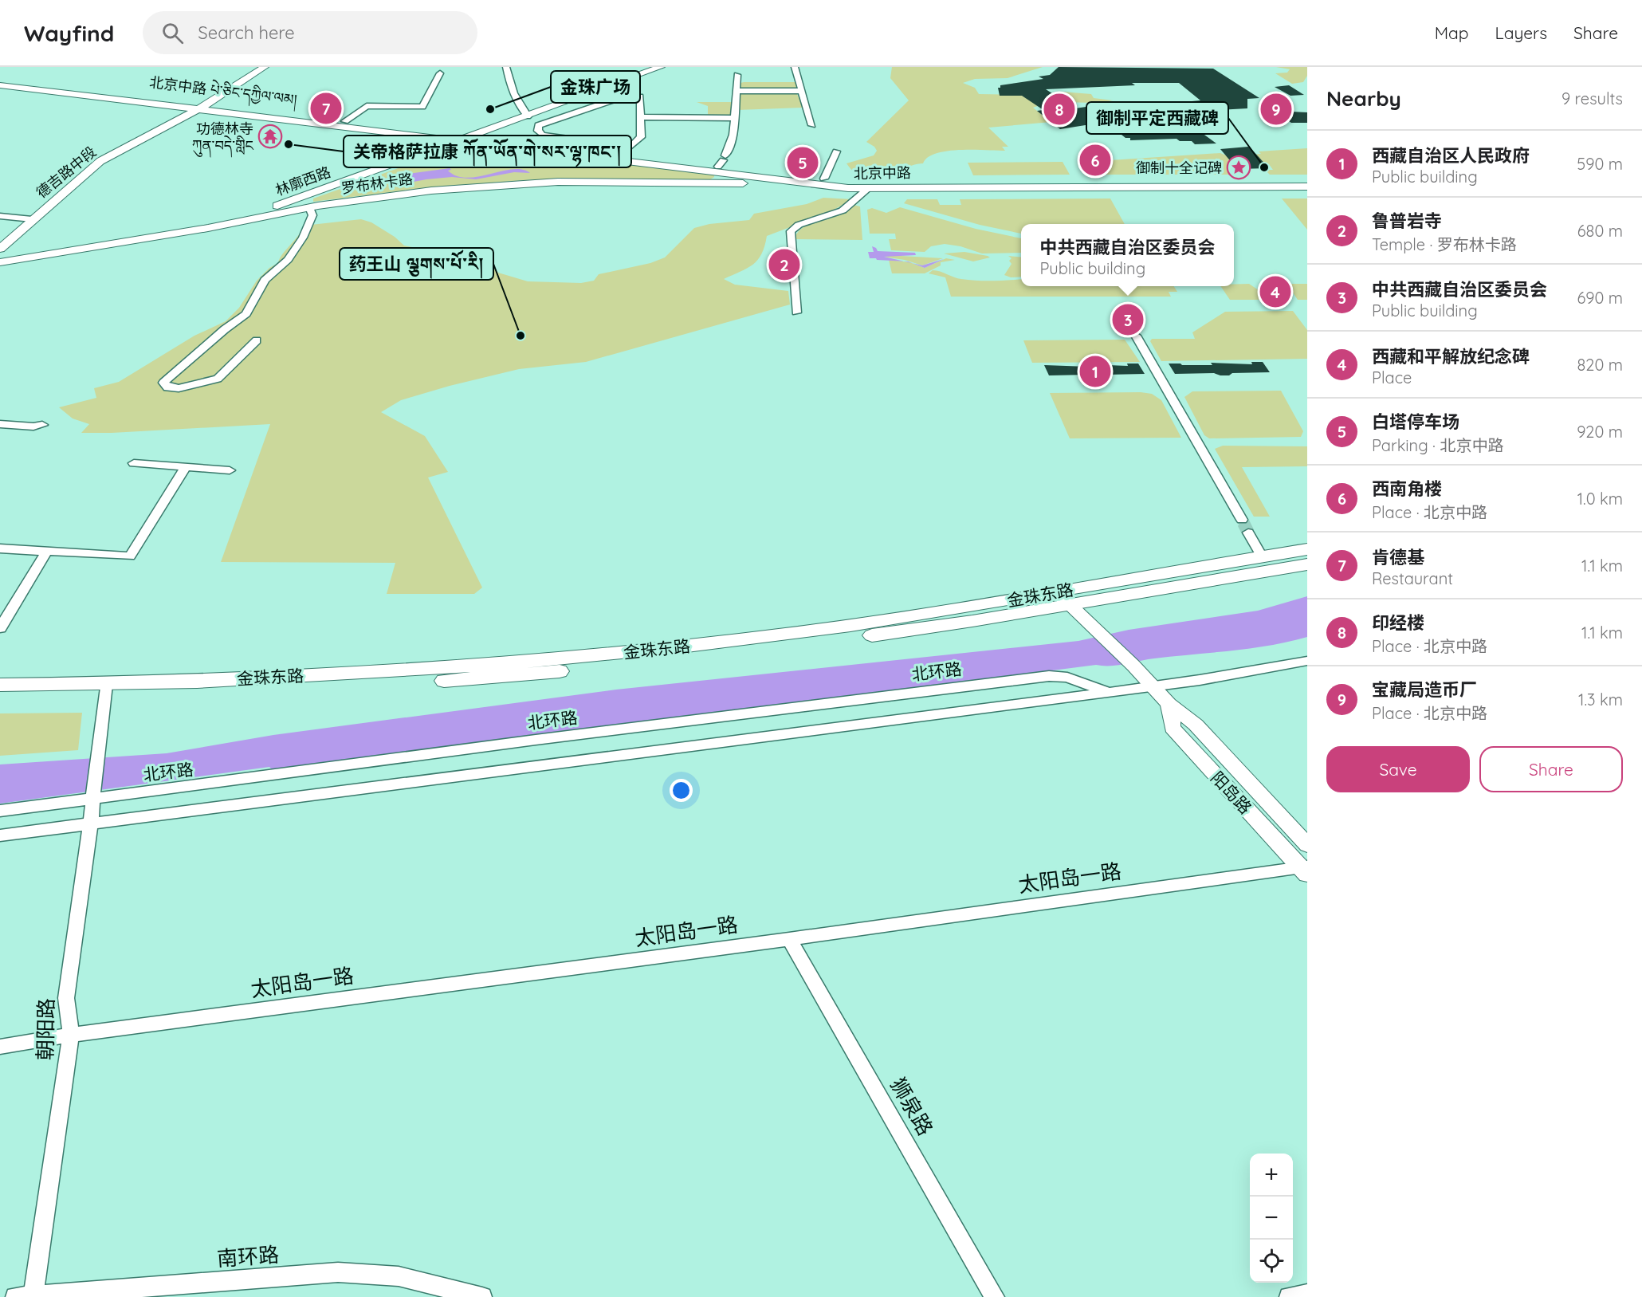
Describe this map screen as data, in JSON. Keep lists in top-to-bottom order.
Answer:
{
  "streets": {
    "highway": ["金珠东路"],
    "main road": [
      "北京中路 པེ་ཅིང་དཀྱིལ་ལམ།",
      "德吉路中段",
      "北京中路",
      "林廓西路",
      "罗布林卡路",
      "阳岛路"
    ],
    "street": [
      "北环路",
      "太阳岛一路",
      "朝阳路",
      "狮泉路",
      "南环路"
    ]
  },
  "crossings": [
    ["北京中路 པེ་ཅིང་དཀྱིལ་ལམ།", "德吉路中段"],
    ["北京中路 པེ་ཅིང་དཀྱིལ་ལམ།", "北京中路"],
    ["北京中路 པེ་ཅིང་དཀྱིལ་ལམ།", "林廓西路"],
    ["北京中路", "林廓西路"],
    ["北京中路", "罗布林卡路"],
    ["林廓西路", "罗布林卡路"],
    ["金珠东路", "阳岛路"],
    ["金珠东路", "朝阳路"],
    ["北环路", "朝阳路"],
    ["阳岛路", "太阳岛一路"],
    ["太阳岛一路", "朝阳路"],
    ["太阳岛一路", "狮泉路"],
    ["朝阳路", "南环路"]
  ],
  "places": {
    "other": [
      "金珠广场",
      "关帝格萨拉康 ཀོན་ཡོན་གེ་སར་ལྷ་ཁང་།",
      "御制平定西藏碑",
      "药王山 ལྕགས་པོ་རི།"
    ],
    "temple": ["功德林寺 ཀུན་བདེ་གླིང"],
    "place": ["御制十全记碑"]
  },
  "page": {
    "header": "Wayfind",
    "search": "Search here",
    "nav": ["Map", "Layers", "Share"],
    "heading": ["Nearby", "9 results"],
    "pins": [
      "7",
      "8",
      "9",
      "6",
      "5",
      "2",
      "4",
      "3",
      "1"
    ],
    "list": [
      {
        "mark": "1",
        "name": "西藏自治区人民政府",
        "note": "Public building",
        "value": "590 m"
      },
      {
        "mark": "2",
        "name": "鲁普岩寺",
        "note": "Temple · 罗布林卡路",
        "value": "680 m"
      },
      {
        "mark": "3",
        "name": "中共西藏自治区委员会",
        "note": "Public building",
        "value": "690 m"
      },
      {
        "mark": "4",
        "name": "西藏和平解放纪念碑",
        "note": "Place",
        "value": "820 m"
      },
      {
        "mark": "5",
        "name": "白塔停车场",
        "note": "Parking · 北京中路",
        "value": "920 m"
      },
      {
        "mark": "6",
        "name": "西南角楼",
        "note": "Place · 北京中路",
        "value": "1.0 km"
      },
      {
        "mark": "7",
        "name": "肯德基",
        "note": "Restaurant",
        "value": "1.1 km"
      },
      {
        "mark": "8",
        "name": "印经楼",
        "note": "Place · 北京中路",
        "value": "1.1 km"
      },
      {
        "mark": "9",
        "name": "宝藏局造币厂",
        "note": "Place · 北京中路",
        "value": "1.3 km"
      }
    ],
    "popup": ["中共西藏自治区委员会", "Public building"],
    "buttons": ["Save", "Share"],
    "map_buttons": ["+", "−"]
  }
}
